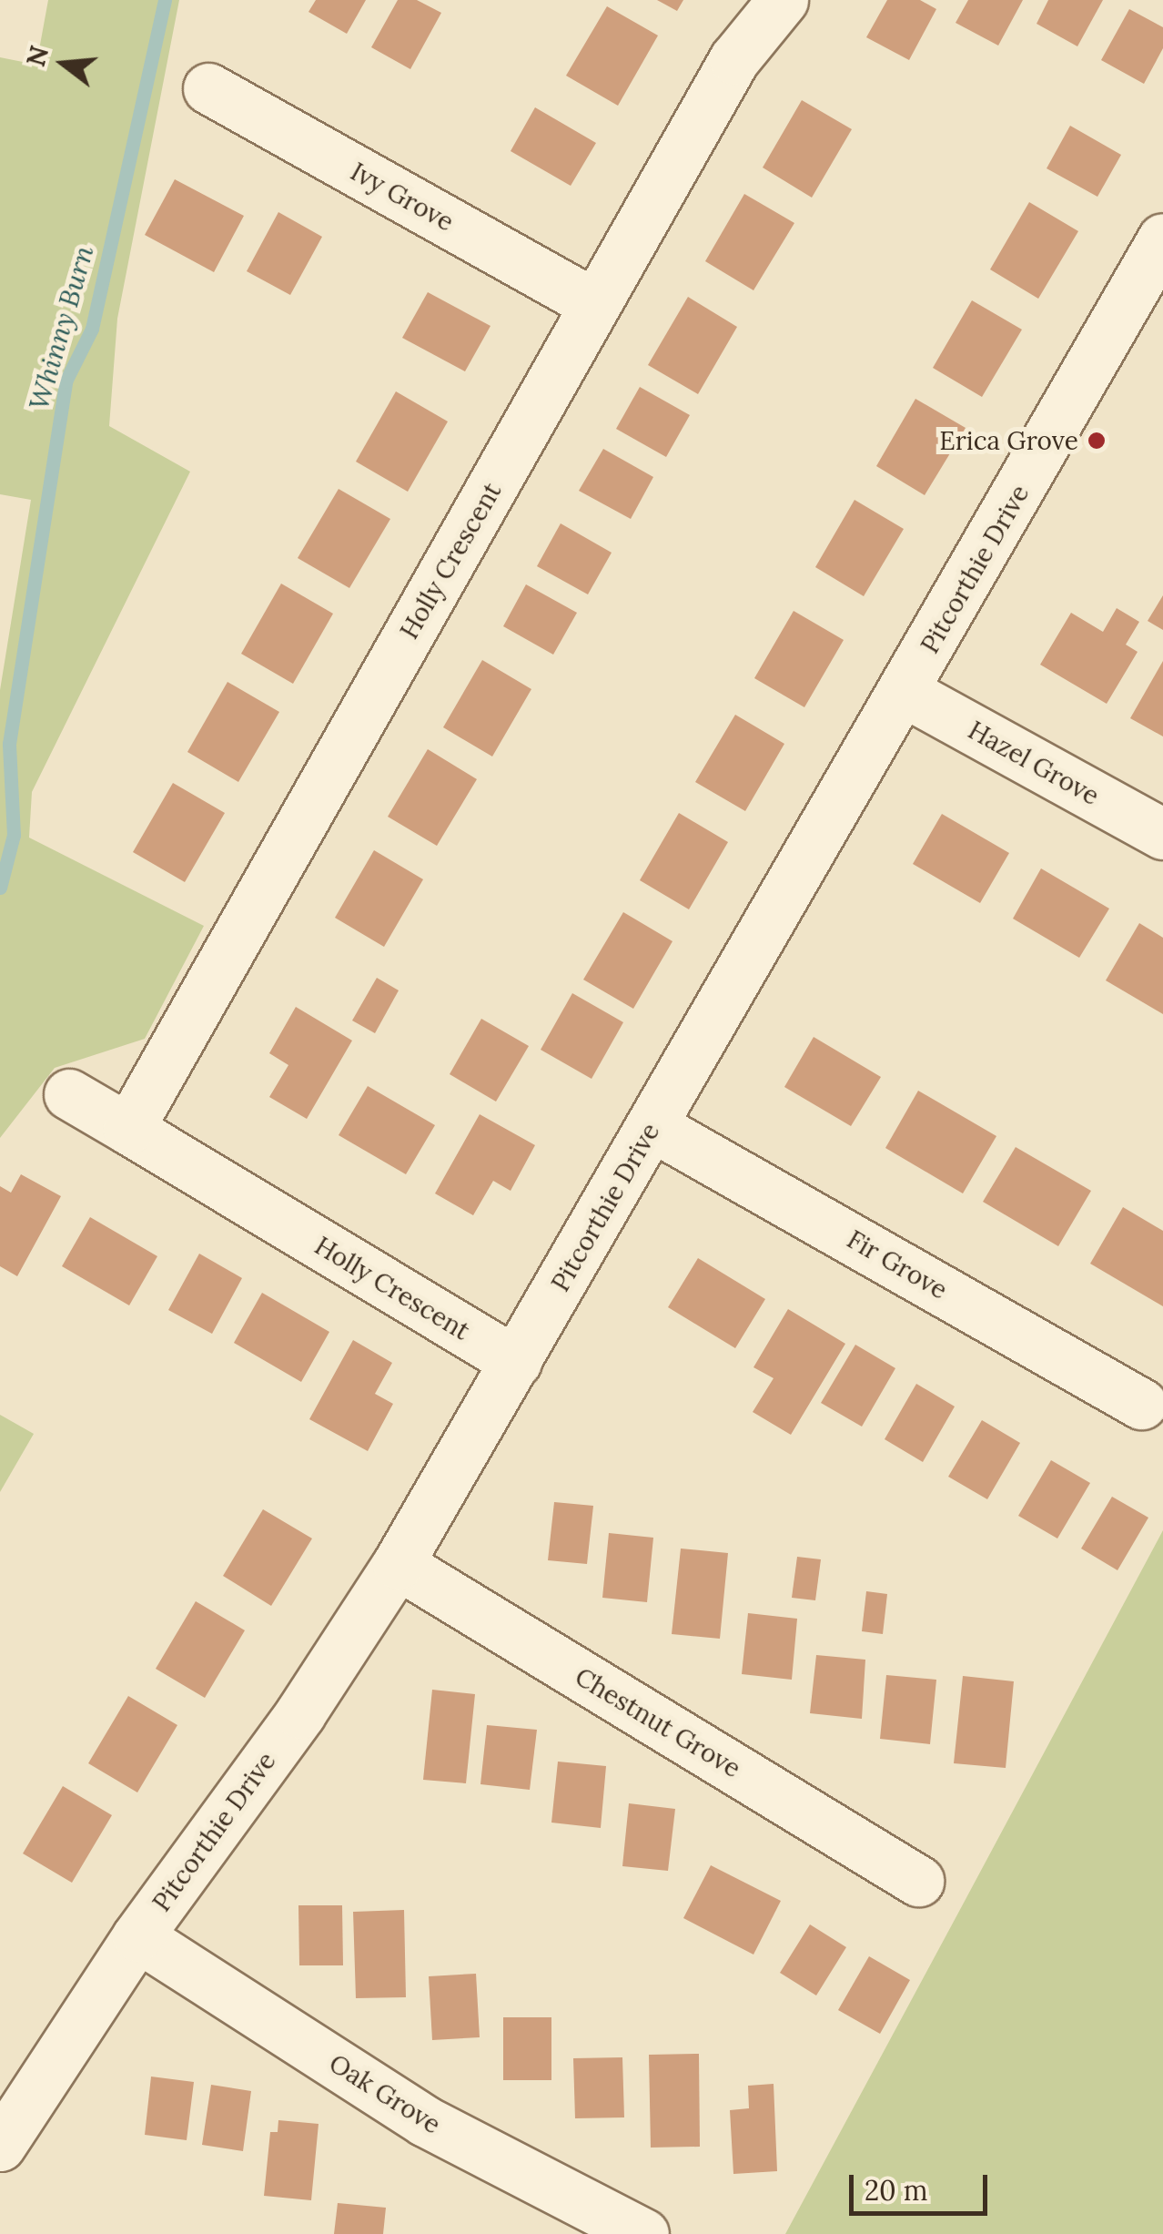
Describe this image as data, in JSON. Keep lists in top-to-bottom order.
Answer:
{
  "streets": {
    "street": [
      "Ivy Grove",
      "Holly Crescent",
      "Pitcorthie Drive",
      "Hazel Grove",
      "Fir Grove",
      "Chestnut Grove",
      "Oak Grove"
    ]
  },
  "crossings": [
    ["Ivy Grove", "Holly Crescent"],
    ["Holly Crescent", "Pitcorthie Drive"],
    ["Pitcorthie Drive", "Hazel Grove"],
    ["Pitcorthie Drive", "Fir Grove"],
    ["Pitcorthie Drive", "Chestnut Grove"],
    ["Pitcorthie Drive", "Oak Grove"]
  ],
  "water": ["Whinny Burn"],
  "places": ["Erica Grove"],
  "scale_bar": "20 m",
  "north": "left"
}
